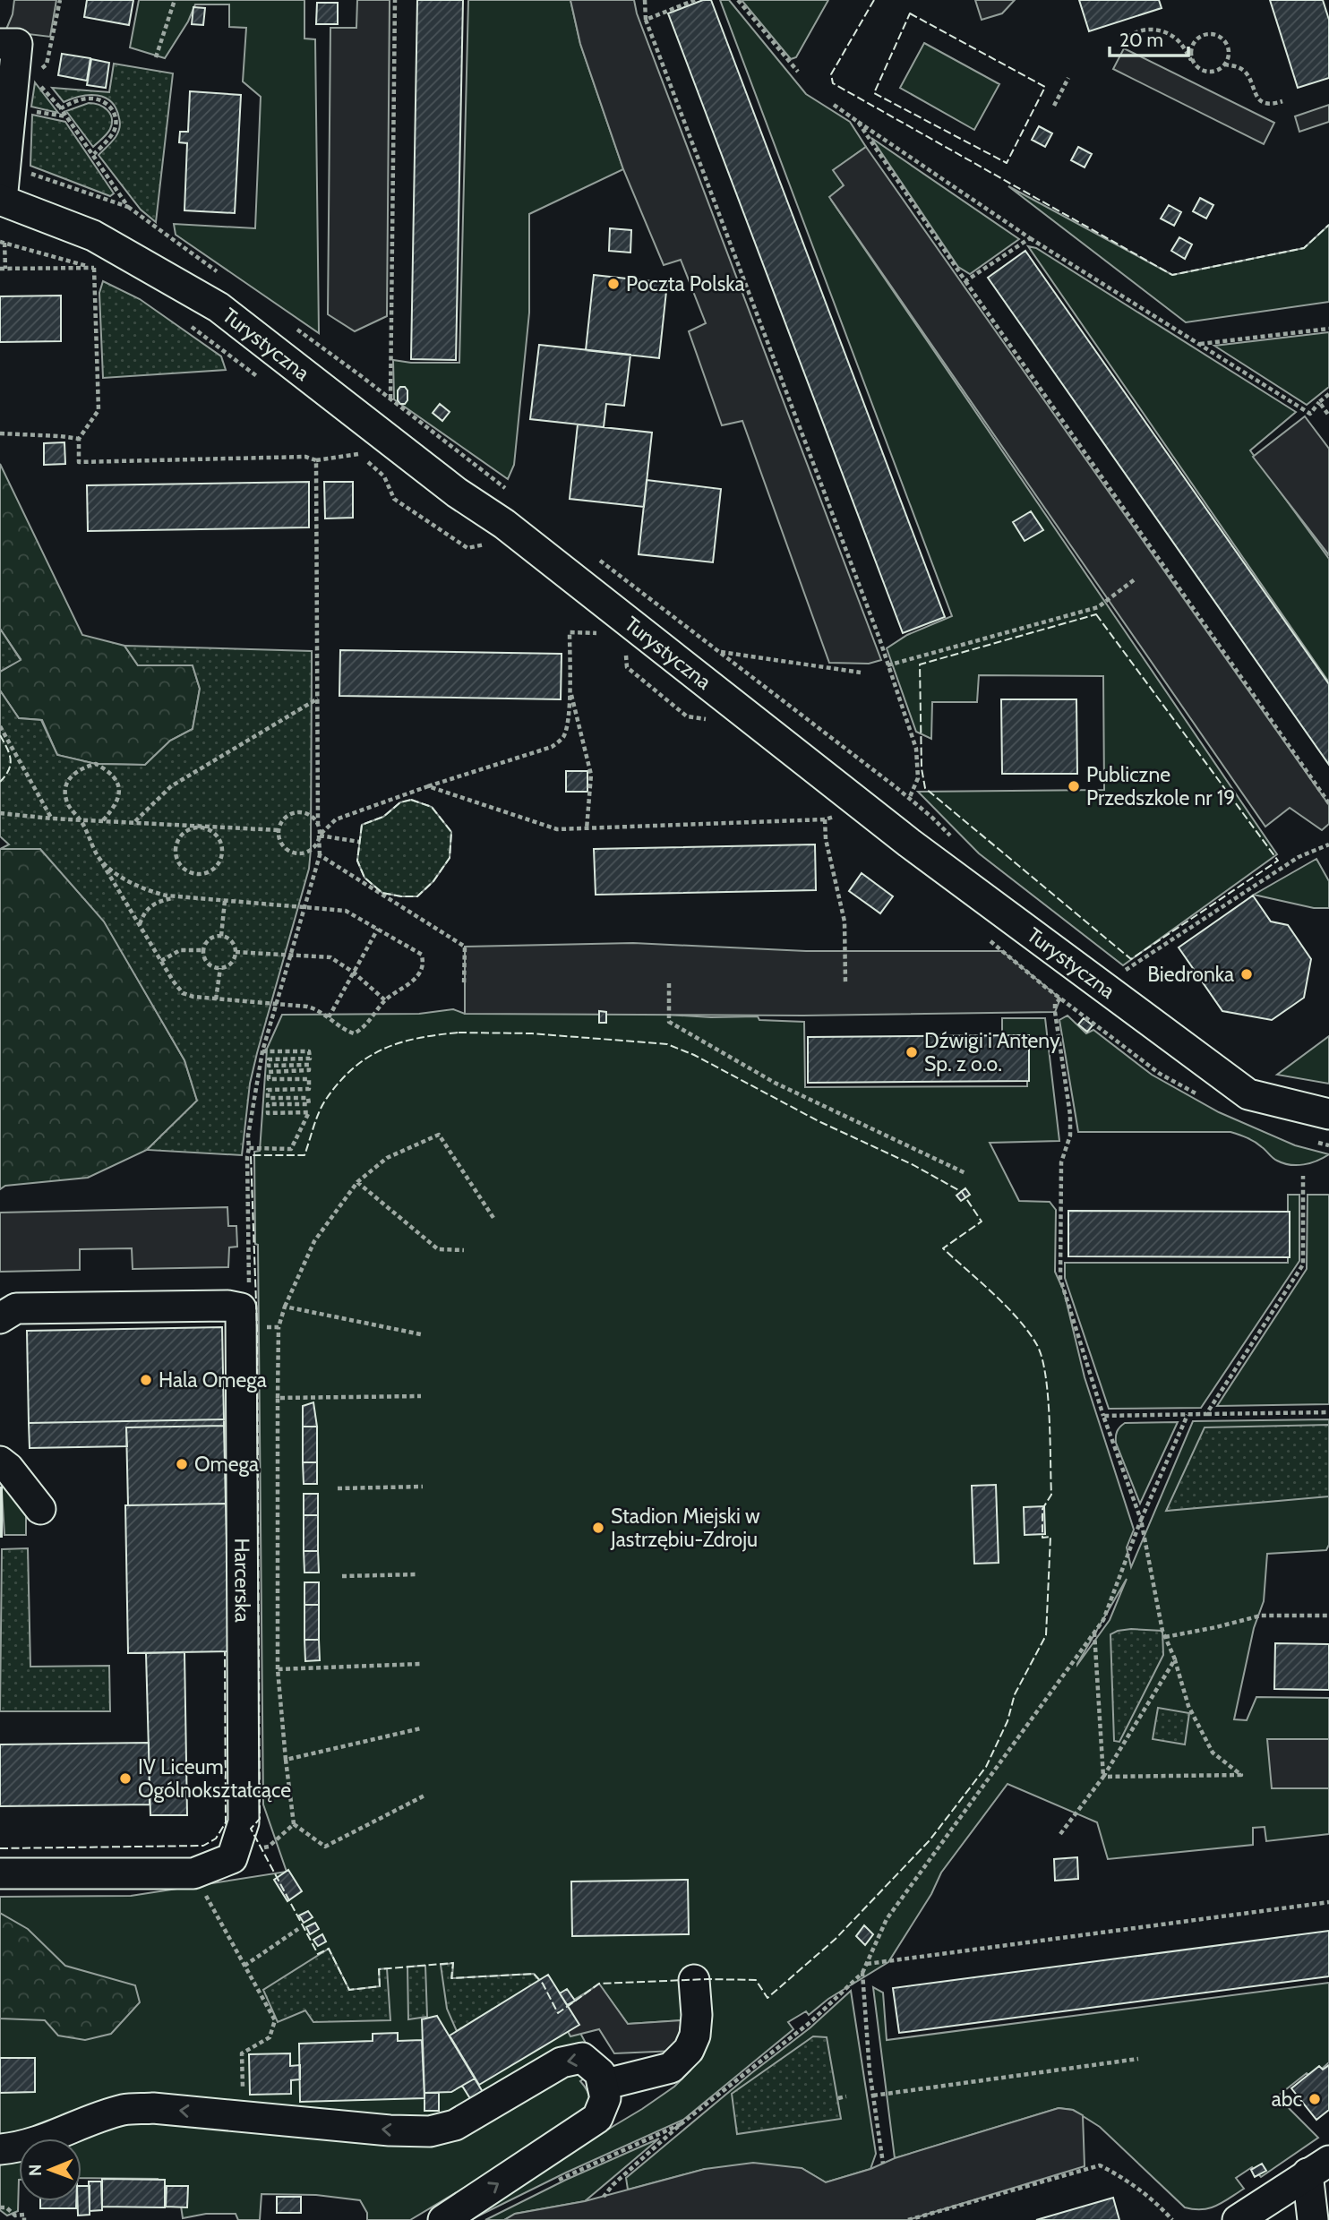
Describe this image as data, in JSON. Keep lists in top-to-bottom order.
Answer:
{
  "streets": {
    "street": ["Turystyczna", "Harcerska"]
  },
  "places": [
    "Poczta Polska",
    "Publiczne Przedszkole nr 19",
    "Biedronka",
    "Dźwigi i Anteny Sp. z o.o.",
    "Hala Omega",
    "Omega",
    "Stadion Miejski w Jastrzębiu-Zdroju",
    "IV Liceum Ogólnokształcące",
    "abc"
  ],
  "scale_bar": "20 m",
  "north": "left"
}
